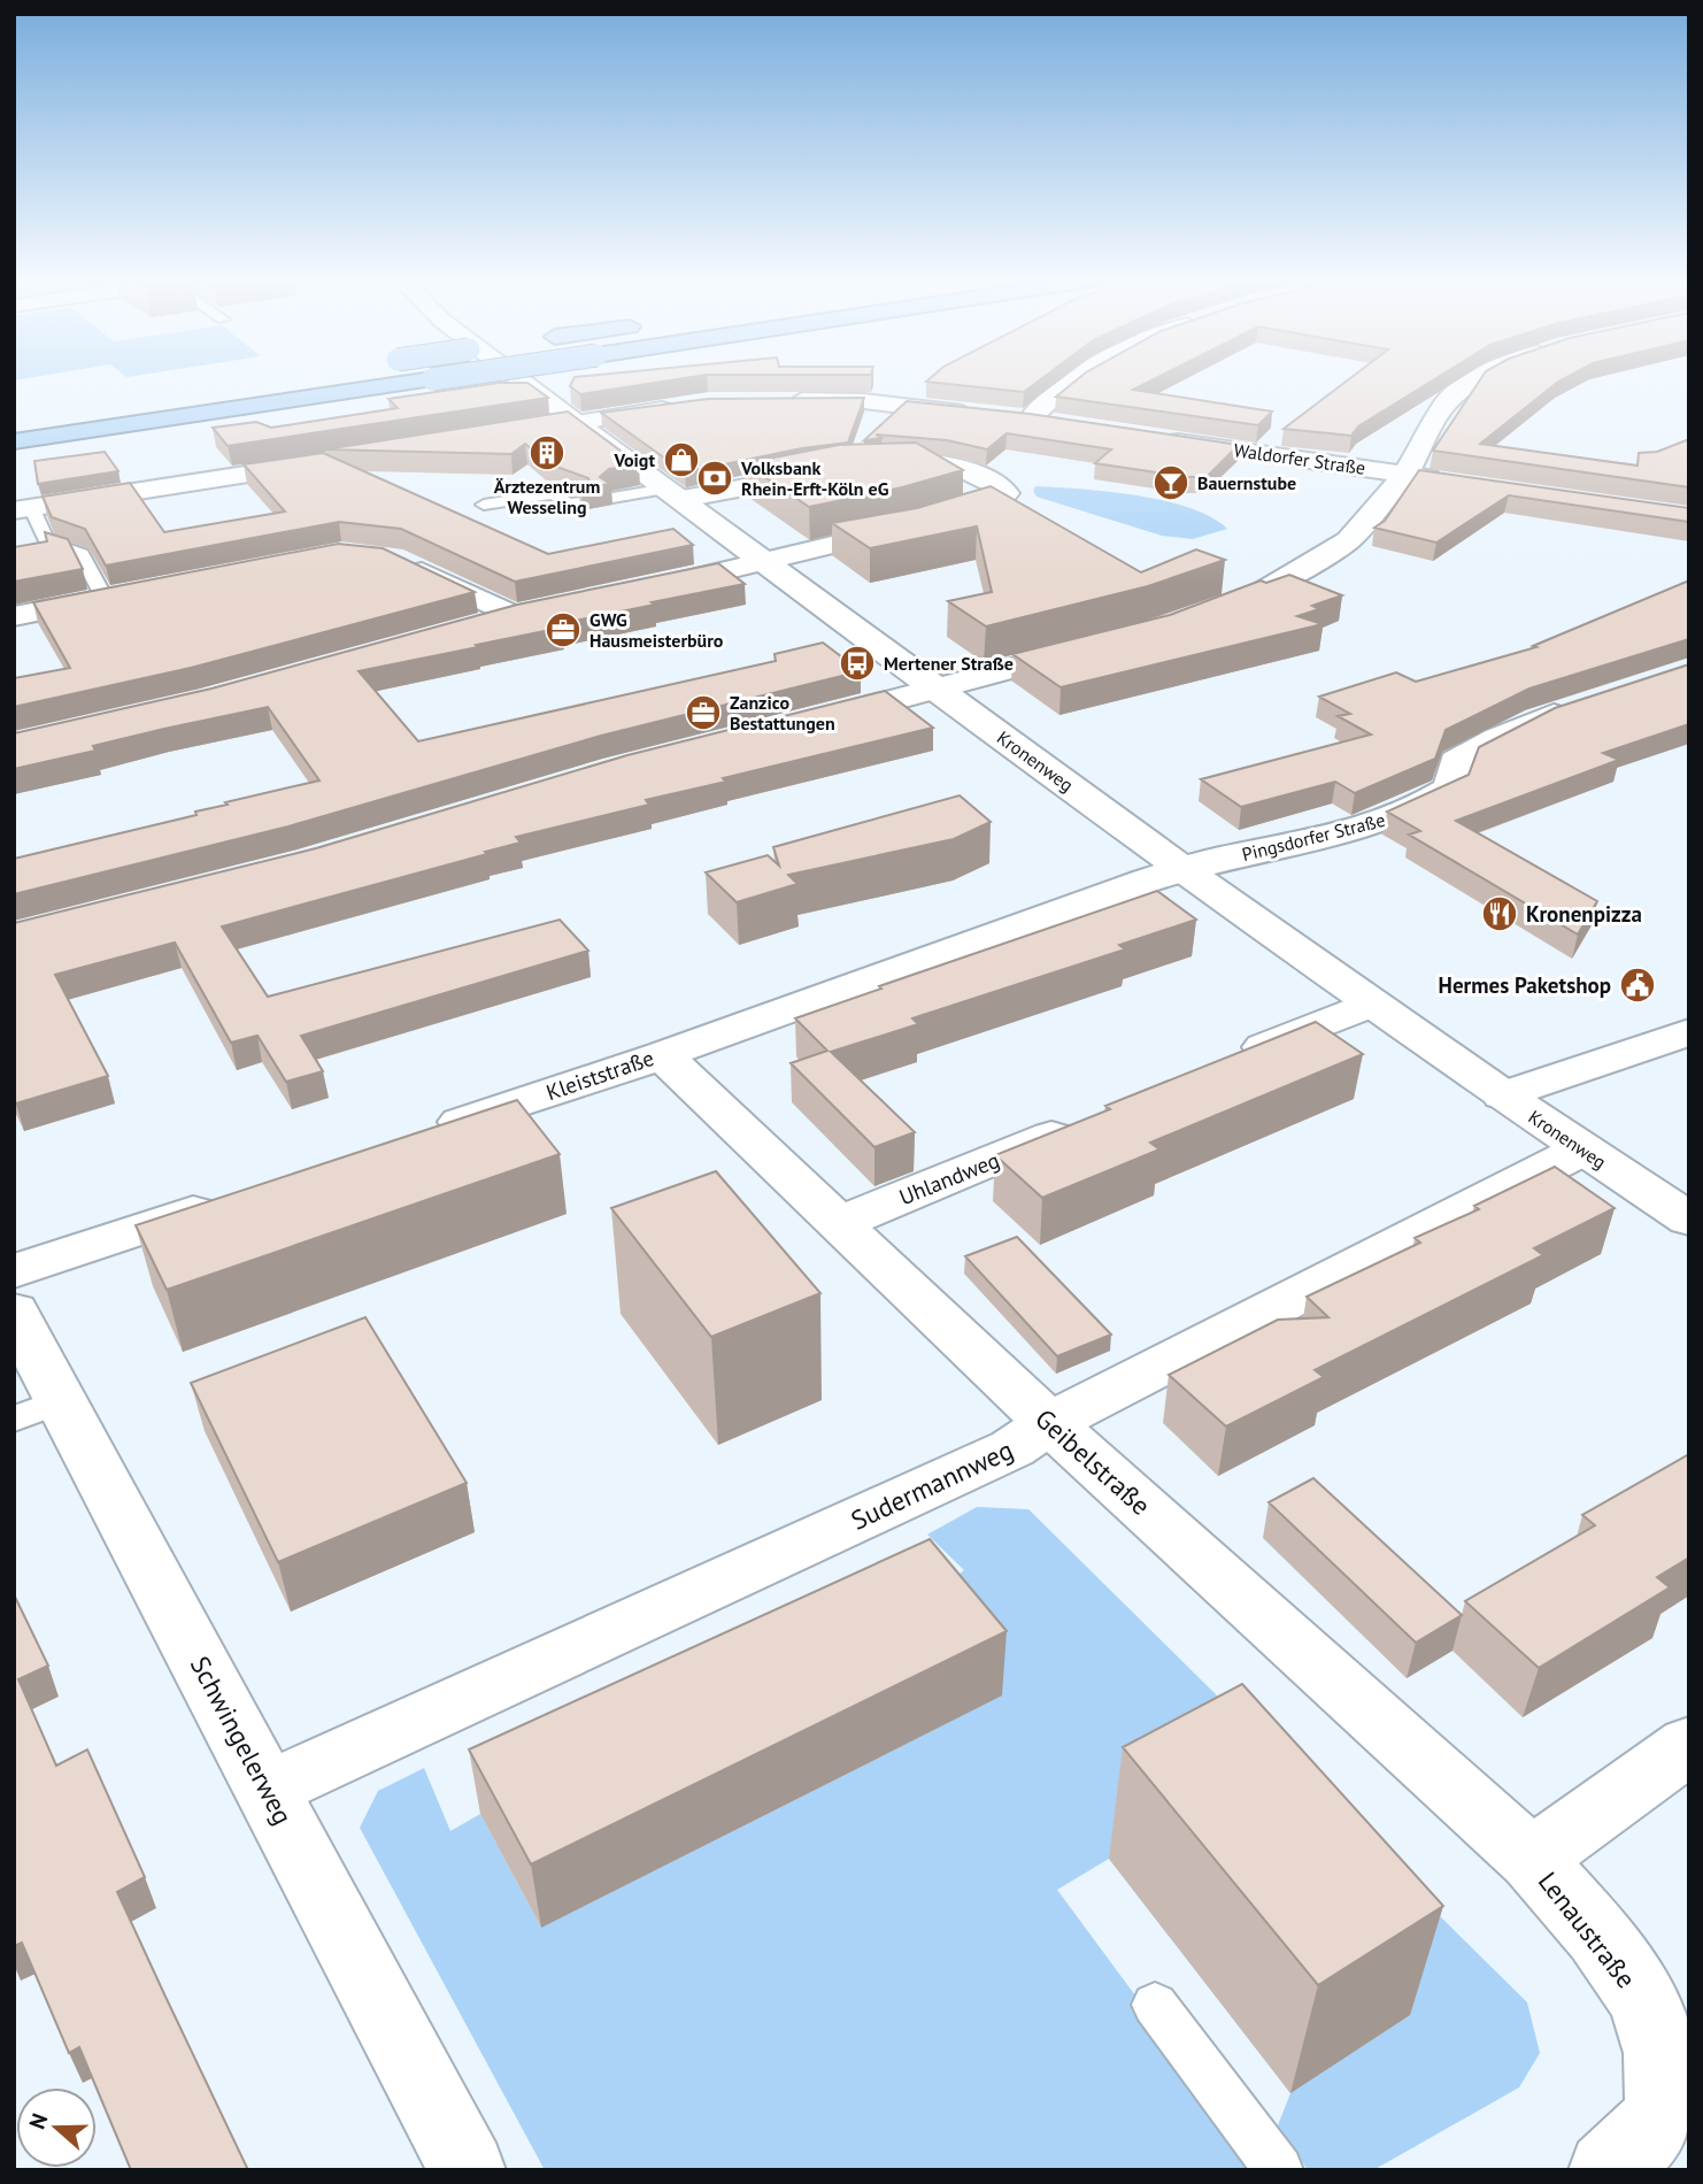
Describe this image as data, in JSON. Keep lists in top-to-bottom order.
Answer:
{
  "streets": {
    "street": [
      "Waldorfer Straße",
      "Kronenweg",
      "Pingsdorfer Straße",
      "Kleiststraße",
      "Uhlandweg",
      "Geibelstraße",
      "Sudermannweg",
      "Schwingelerweg",
      "Lenaustraße"
    ]
  },
  "crossings": [
    ["Kronenweg", "Pingsdorfer Straße"],
    ["Kronenweg", "Kleiststraße"],
    ["Kronenweg", "Sudermannweg"],
    ["Pingsdorfer Straße", "Kleiststraße"],
    ["Kleiststraße", "Geibelstraße"],
    ["Uhlandweg", "Geibelstraße"],
    ["Geibelstraße", "Sudermannweg"],
    ["Geibelstraße", "Lenaustraße"],
    ["Sudermannweg", "Schwingelerweg"]
  ],
  "places": {
    "building": ["Ärztezentrum Wesseling"],
    "shop": ["Voigt"],
    "bank": ["Volksbank Rhein-Erft-Köln eG"],
    "bar": ["Bauernstube"],
    "office": ["GWG Hausmeisterbüro", "Zanzico Bestattungen"],
    "bus stop": ["Mertener Straße"],
    "restaurant": ["Kronenpizza"],
    "public building": ["Hermes Paketshop"]
  },
  "north": "left"
}
